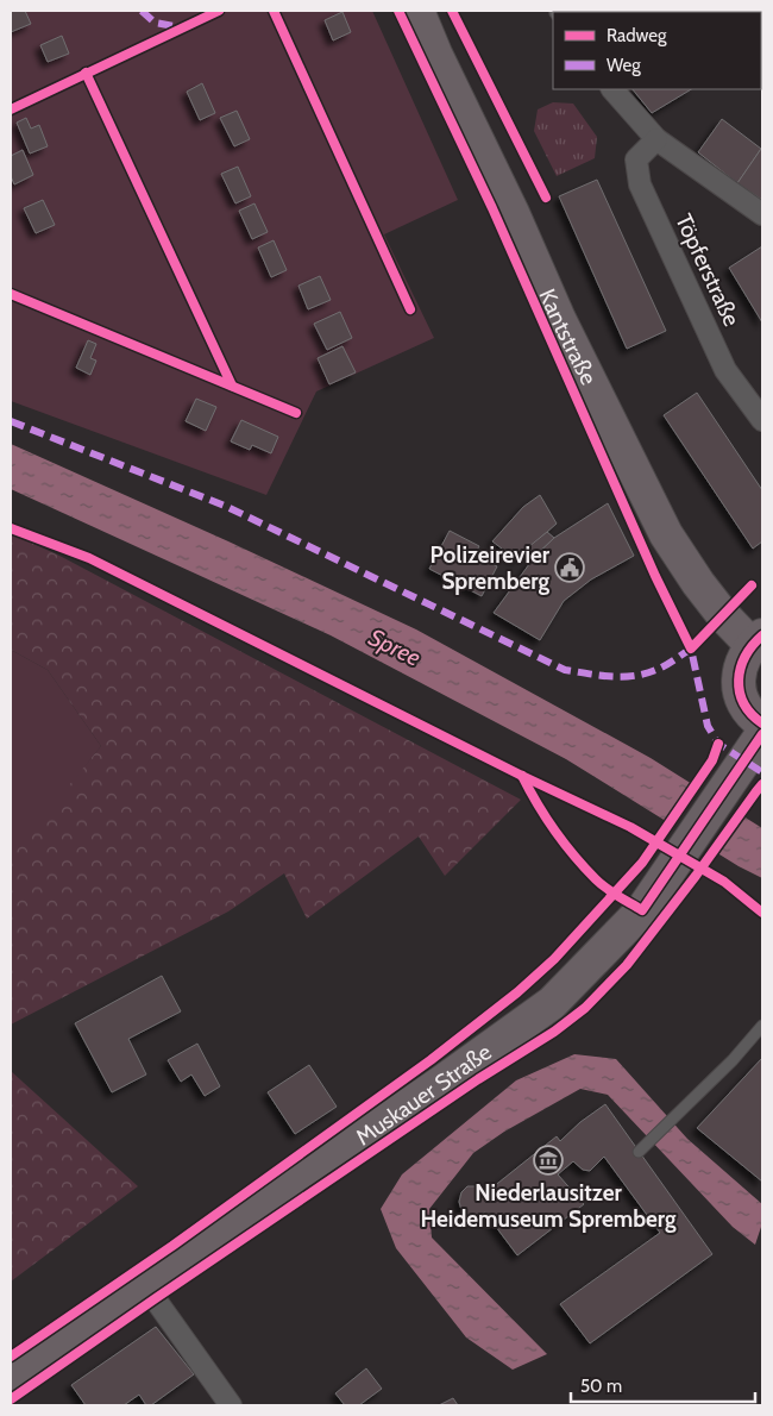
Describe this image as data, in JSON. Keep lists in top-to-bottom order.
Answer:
{
  "streets": {
    "main road": ["Kantstraße", "Muskauer Straße"],
    "street": ["Töpferstraße"]
  },
  "water": ["Spree"],
  "places": {
    "public building": ["Polizeirevier Spremberg"],
    "museum": ["Niederlausitzer Heidemuseum Spremberg"]
  },
  "legend": ["Radweg", "Weg"],
  "scale_bar": "50 m"
}
